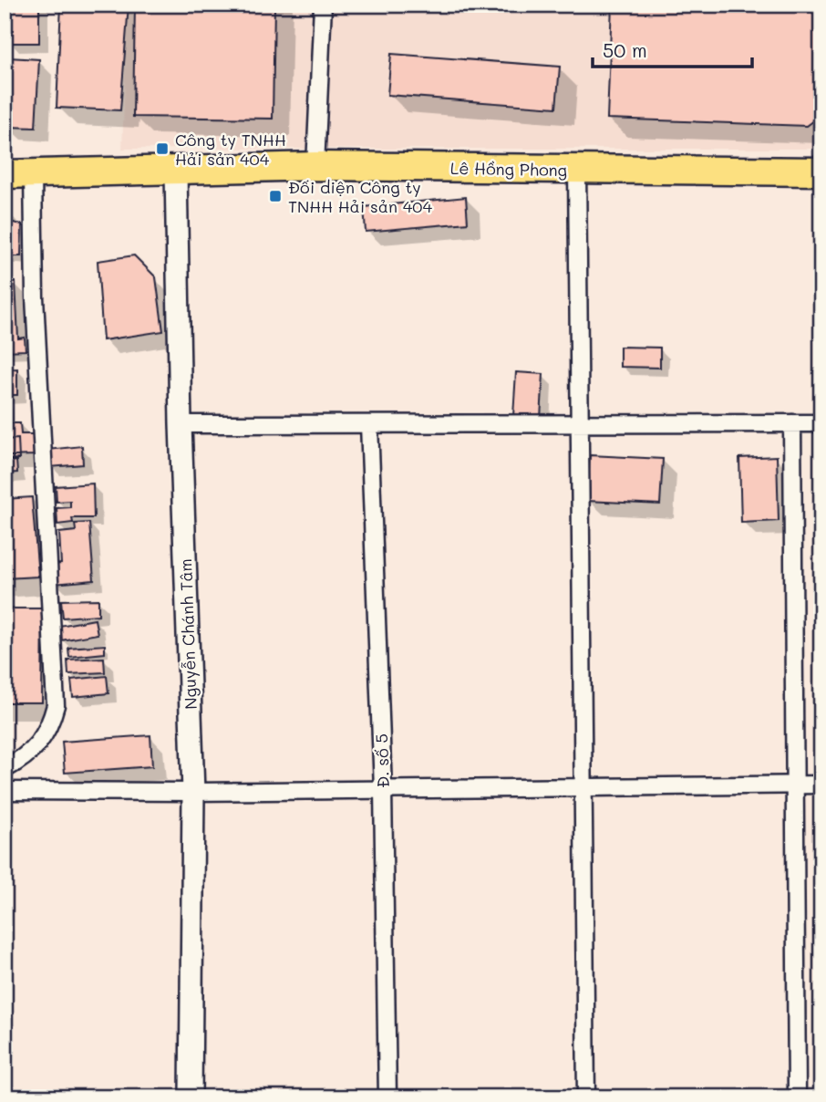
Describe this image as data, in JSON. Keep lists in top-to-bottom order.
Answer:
{
  "streets": {
    "highway": ["Lê Hồng Phong"],
    "street": ["Nguyễn Chánh Tâm", "Đ. số 5"]
  },
  "crossings": [
    ["Lê Hồng Phong", "Nguyễn Chánh Tâm"]
  ],
  "places": {
    "transit": ["Công ty TNHH Hải sản 404", "Đối diện Công ty TNHH Hải sản 404"]
  },
  "scale_bar": "50 m"
}
